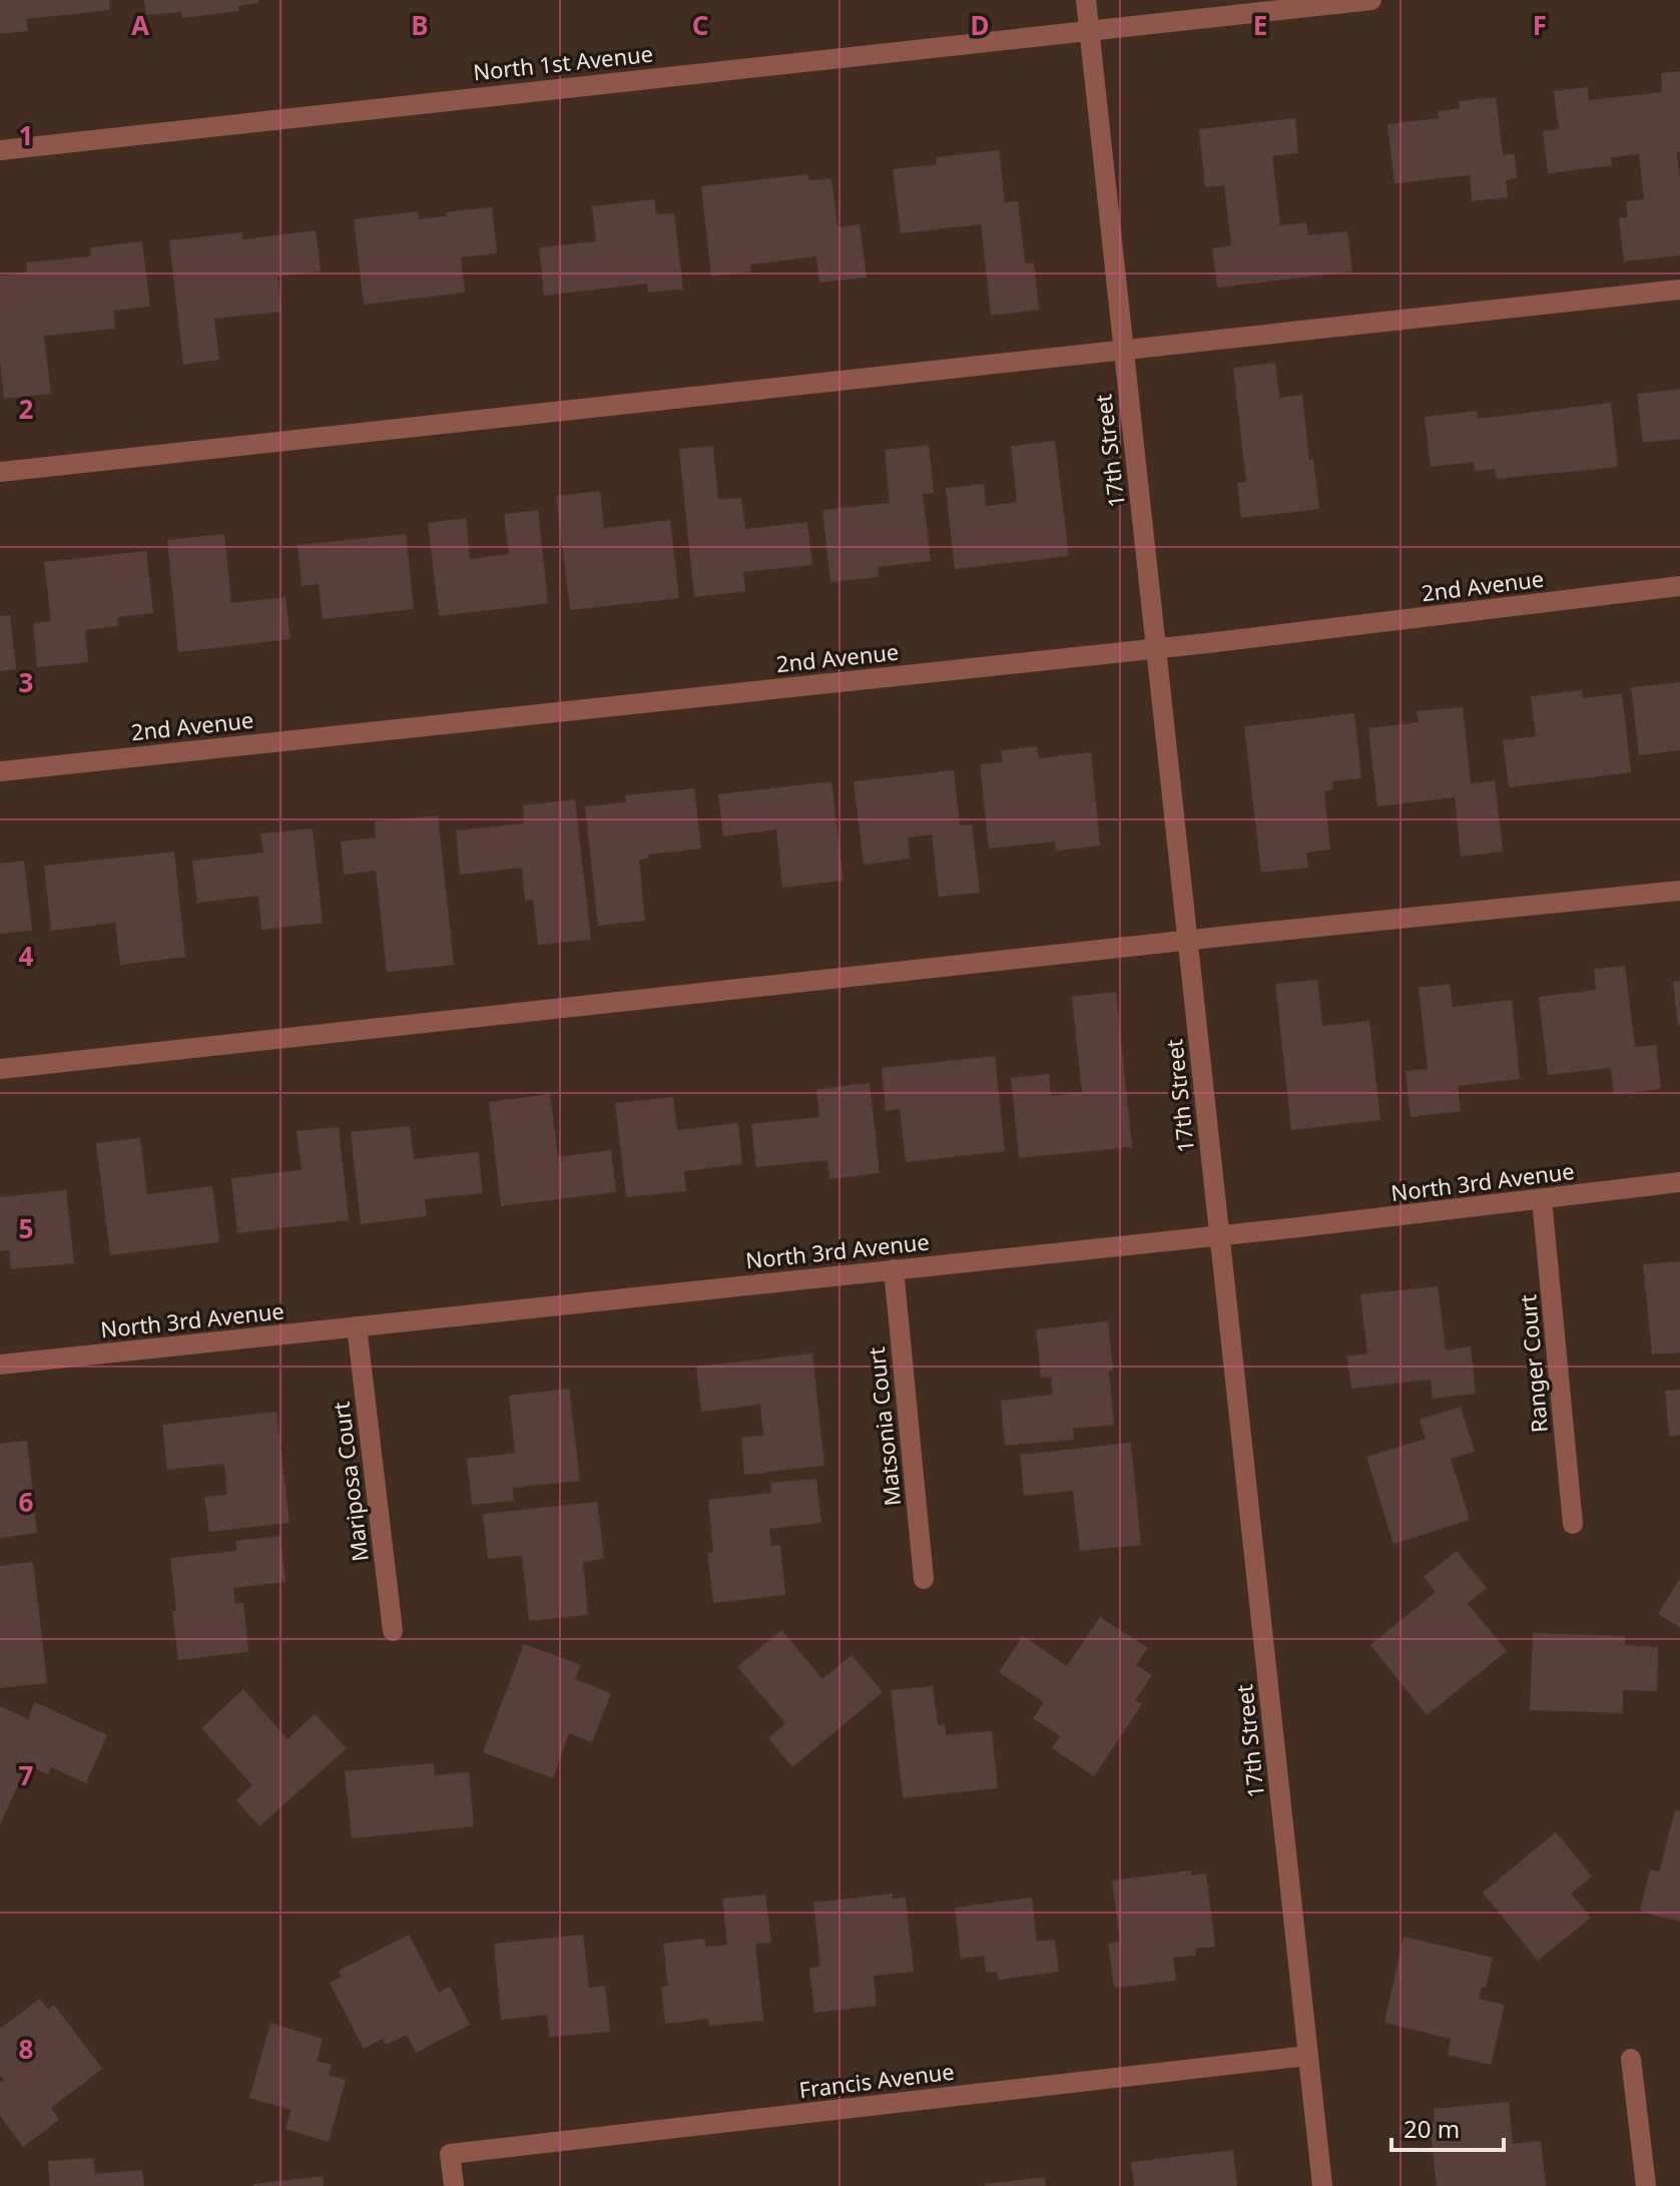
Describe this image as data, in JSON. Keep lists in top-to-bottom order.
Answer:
{
  "streets": {
    "street": [
      "North 1st Avenue",
      "17th Street",
      "2nd Avenue",
      "North 3rd Avenue",
      "Ranger Court",
      "Matsonia Court",
      "Mariposa Court",
      "Francis Avenue"
    ]
  },
  "crossings": [
    ["North 1st Avenue", "17th Street"],
    ["17th Street", "2nd Avenue"],
    ["17th Street", "North 3rd Avenue"],
    ["17th Street", "Francis Avenue"],
    ["North 3rd Avenue", "Ranger Court"],
    ["North 3rd Avenue", "Matsonia Court"],
    ["North 3rd Avenue", "Mariposa Court"]
  ],
  "scale_bar": "20 m",
  "grid": {
    "columns": [
      "A",
      "B",
      "C",
      "D",
      "E",
      "F"
    ],
    "rows": [
      "1",
      "2",
      "3",
      "4",
      "5",
      "6",
      "7",
      "8"
    ]
  }
}
